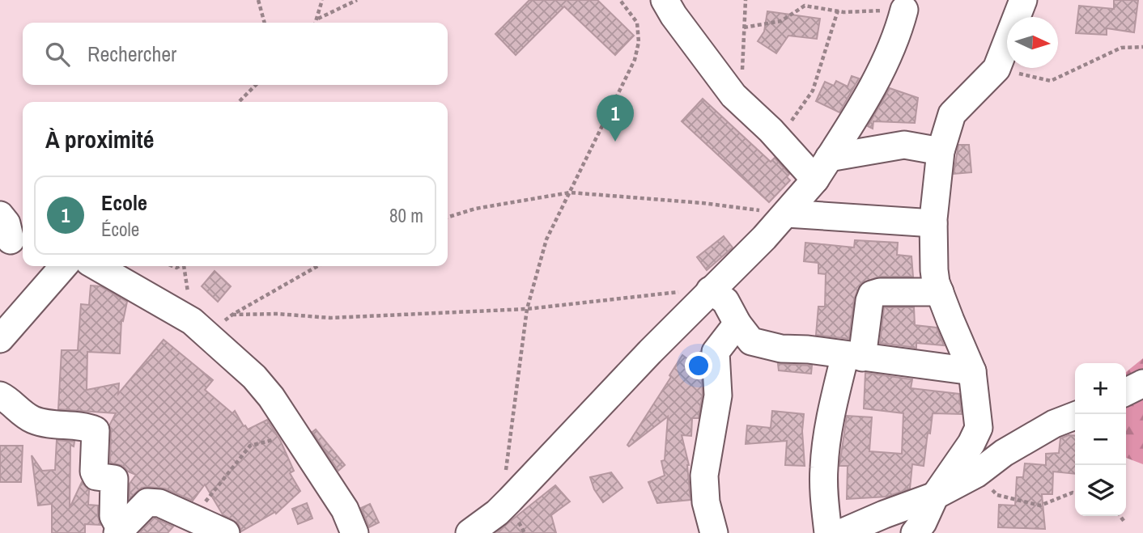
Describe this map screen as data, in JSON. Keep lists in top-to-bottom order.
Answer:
{
  "north": "right",
  "page": {
    "search": "Rechercher",
    "pins": "1",
    "heading": "À proximité",
    "list": [
      {
        "mark": "1",
        "name": "Ecole",
        "note": "École",
        "value": "80 m"
      }
    ],
    "map_buttons": ["+", "−"]
  }
}
